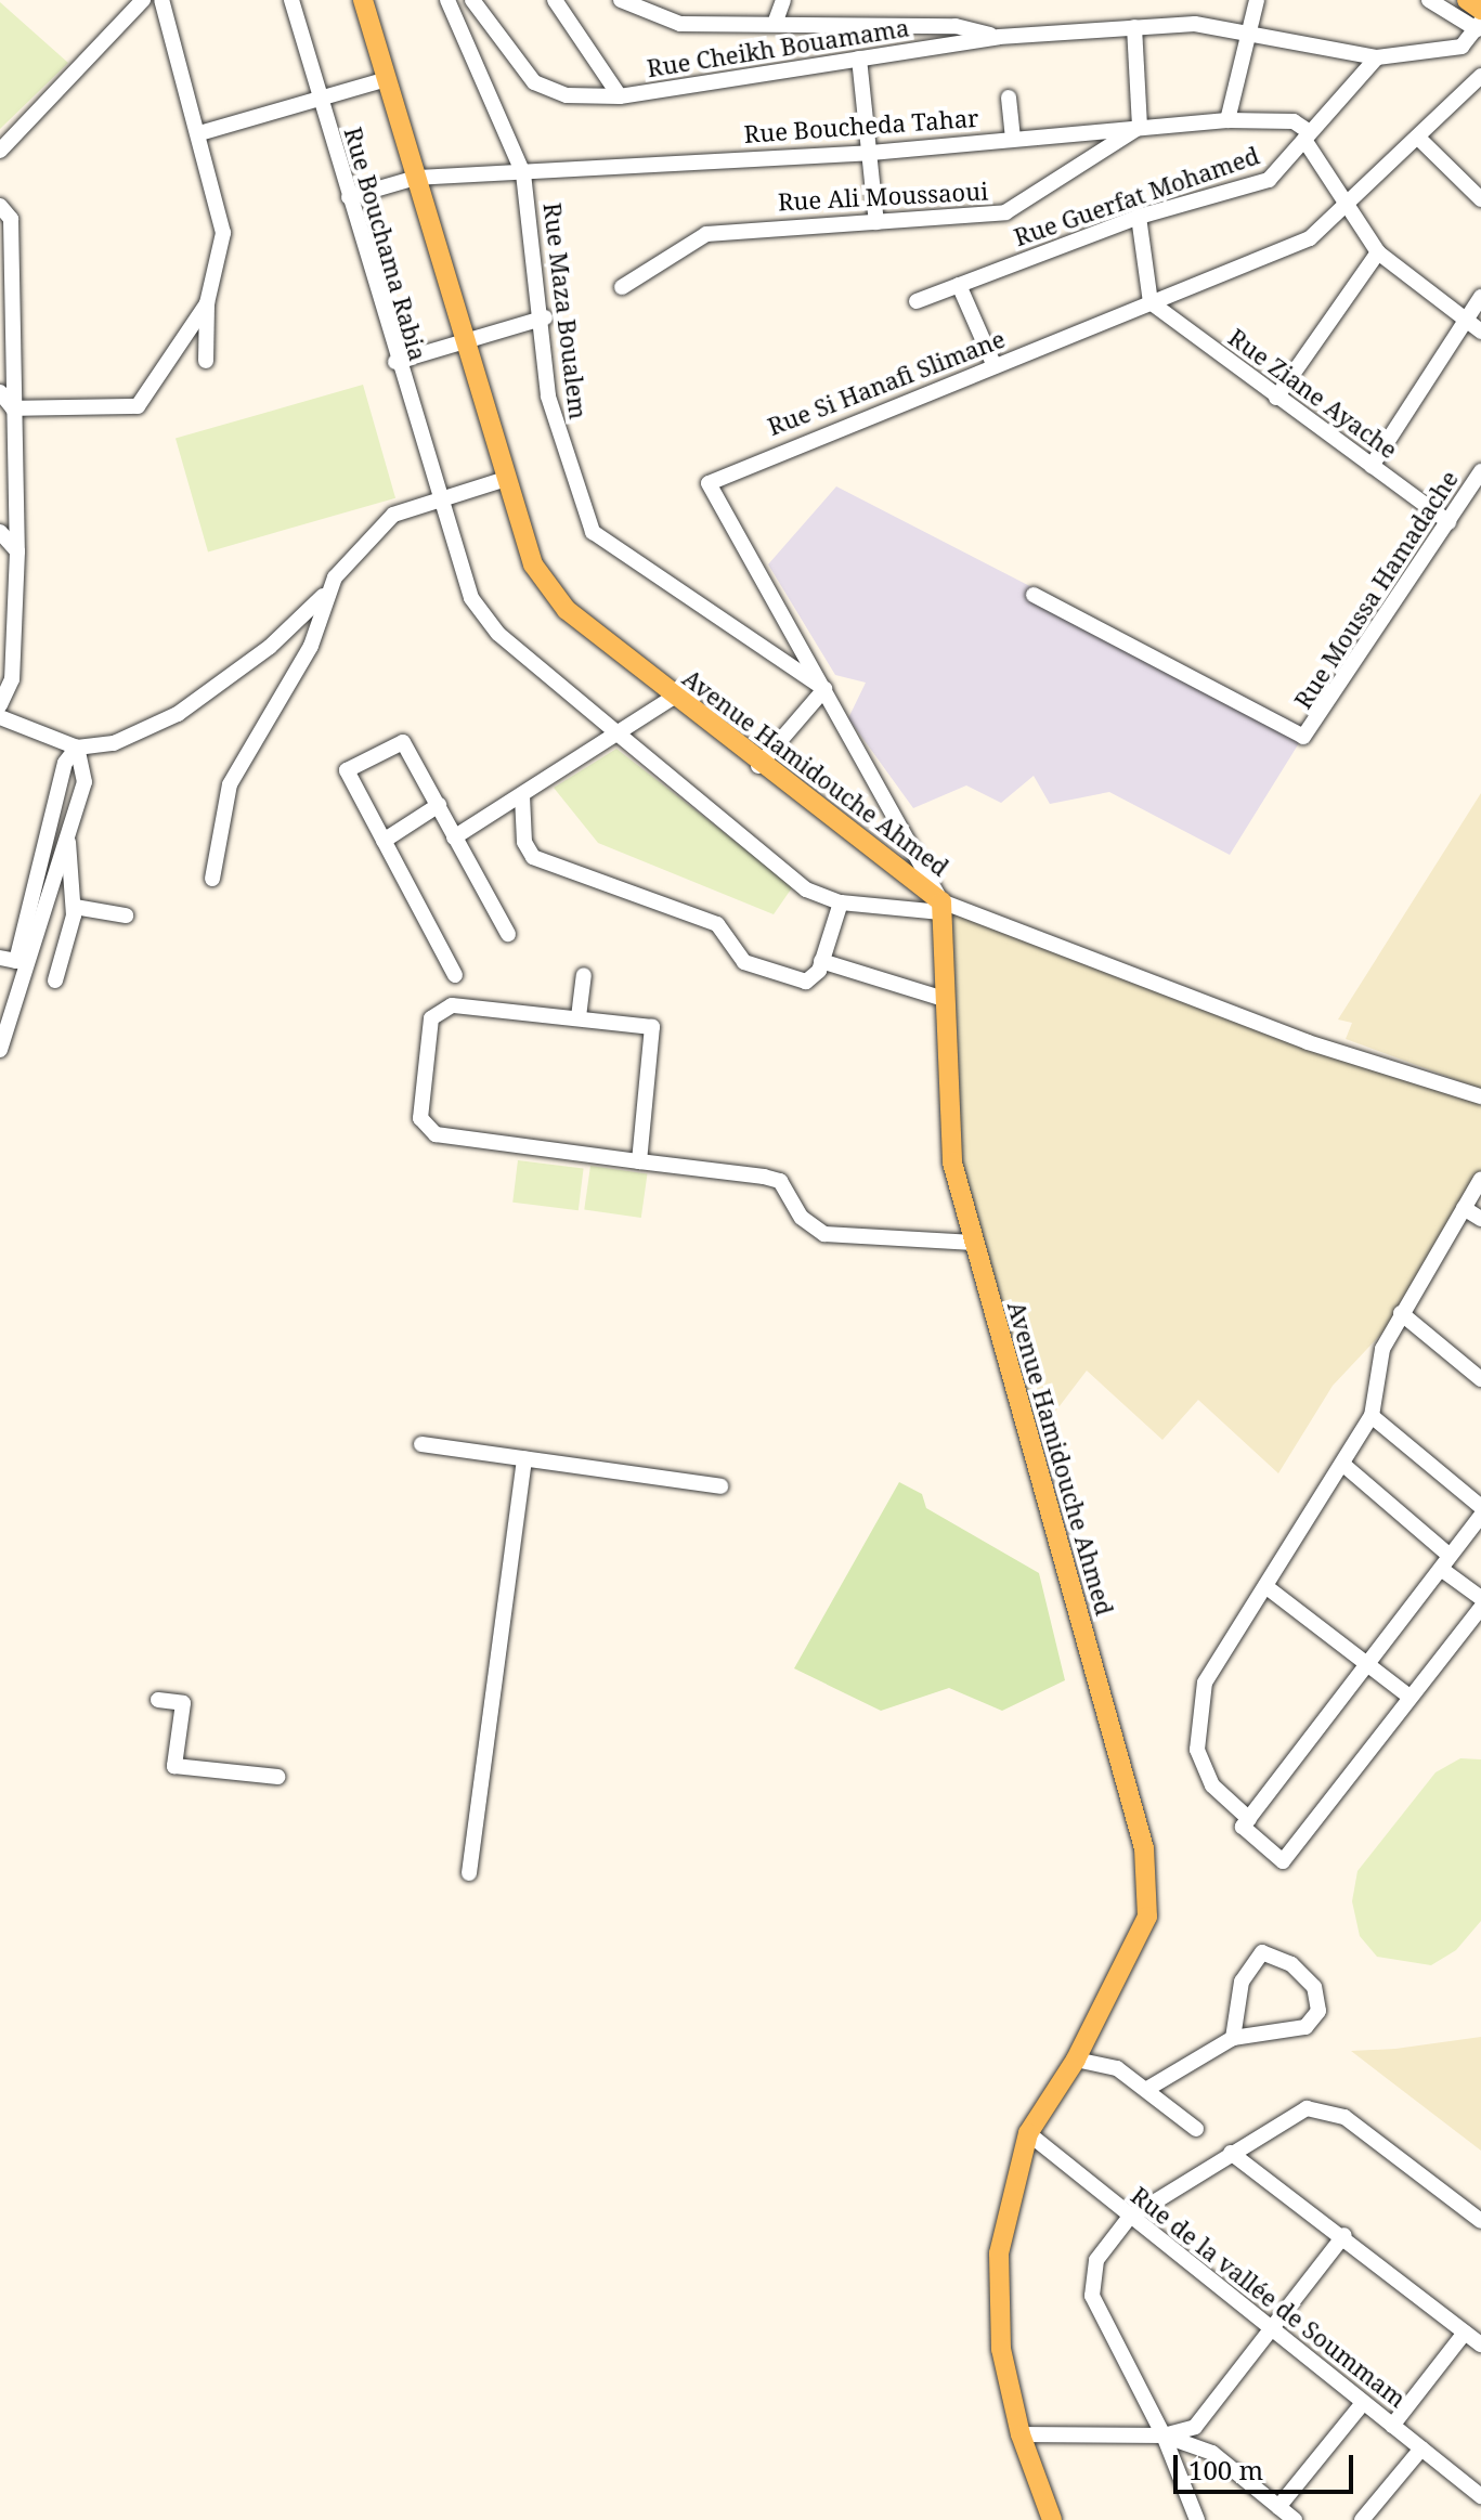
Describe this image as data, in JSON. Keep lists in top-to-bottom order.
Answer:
{
  "streets": {
    "main road": ["Avenue Hamidouche Ahmed"],
    "street": [
      "Rue Cheikh Bouamama",
      "Rue Boucheda Tahar",
      "Rue Ali Moussaoui",
      "Rue Guerfat Mohamed",
      "Rue Bouchama Rabia",
      "Rue Maza Boualem",
      "Rue Si Hanafi Slimane",
      "Rue Ziane Ayache",
      "Rue Moussa Hamadache",
      "Rue de la vallée de Soummam"
    ]
  },
  "crossings": [
    ["Rue Cheikh Bouamama", "Rue Guerfat Mohamed"],
    ["Rue Boucheda Tahar", "Rue Ali Moussaoui"],
    ["Rue Boucheda Tahar", "Rue Guerfat Mohamed"],
    ["Rue Boucheda Tahar", "Rue Bouchama Rabia"],
    ["Rue Boucheda Tahar", "Rue Maza Boualem"],
    ["Rue Boucheda Tahar", "Avenue Hamidouche Ahmed"],
    ["Rue Bouchama Rabia", "Rue Si Hanafi Slimane"],
    ["Rue Bouchama Rabia", "Avenue Hamidouche Ahmed"],
    ["Rue Maza Boualem", "Rue Si Hanafi Slimane"],
    ["Rue Si Hanafi Slimane", "Rue Ziane Ayache"],
    ["Rue Si Hanafi Slimane", "Avenue Hamidouche Ahmed"],
    ["Rue Ziane Ayache", "Rue Moussa Hamadache"],
    ["Avenue Hamidouche Ahmed", "Rue de la vallée de Soummam"]
  ],
  "scale_bar": "100 m"
}
